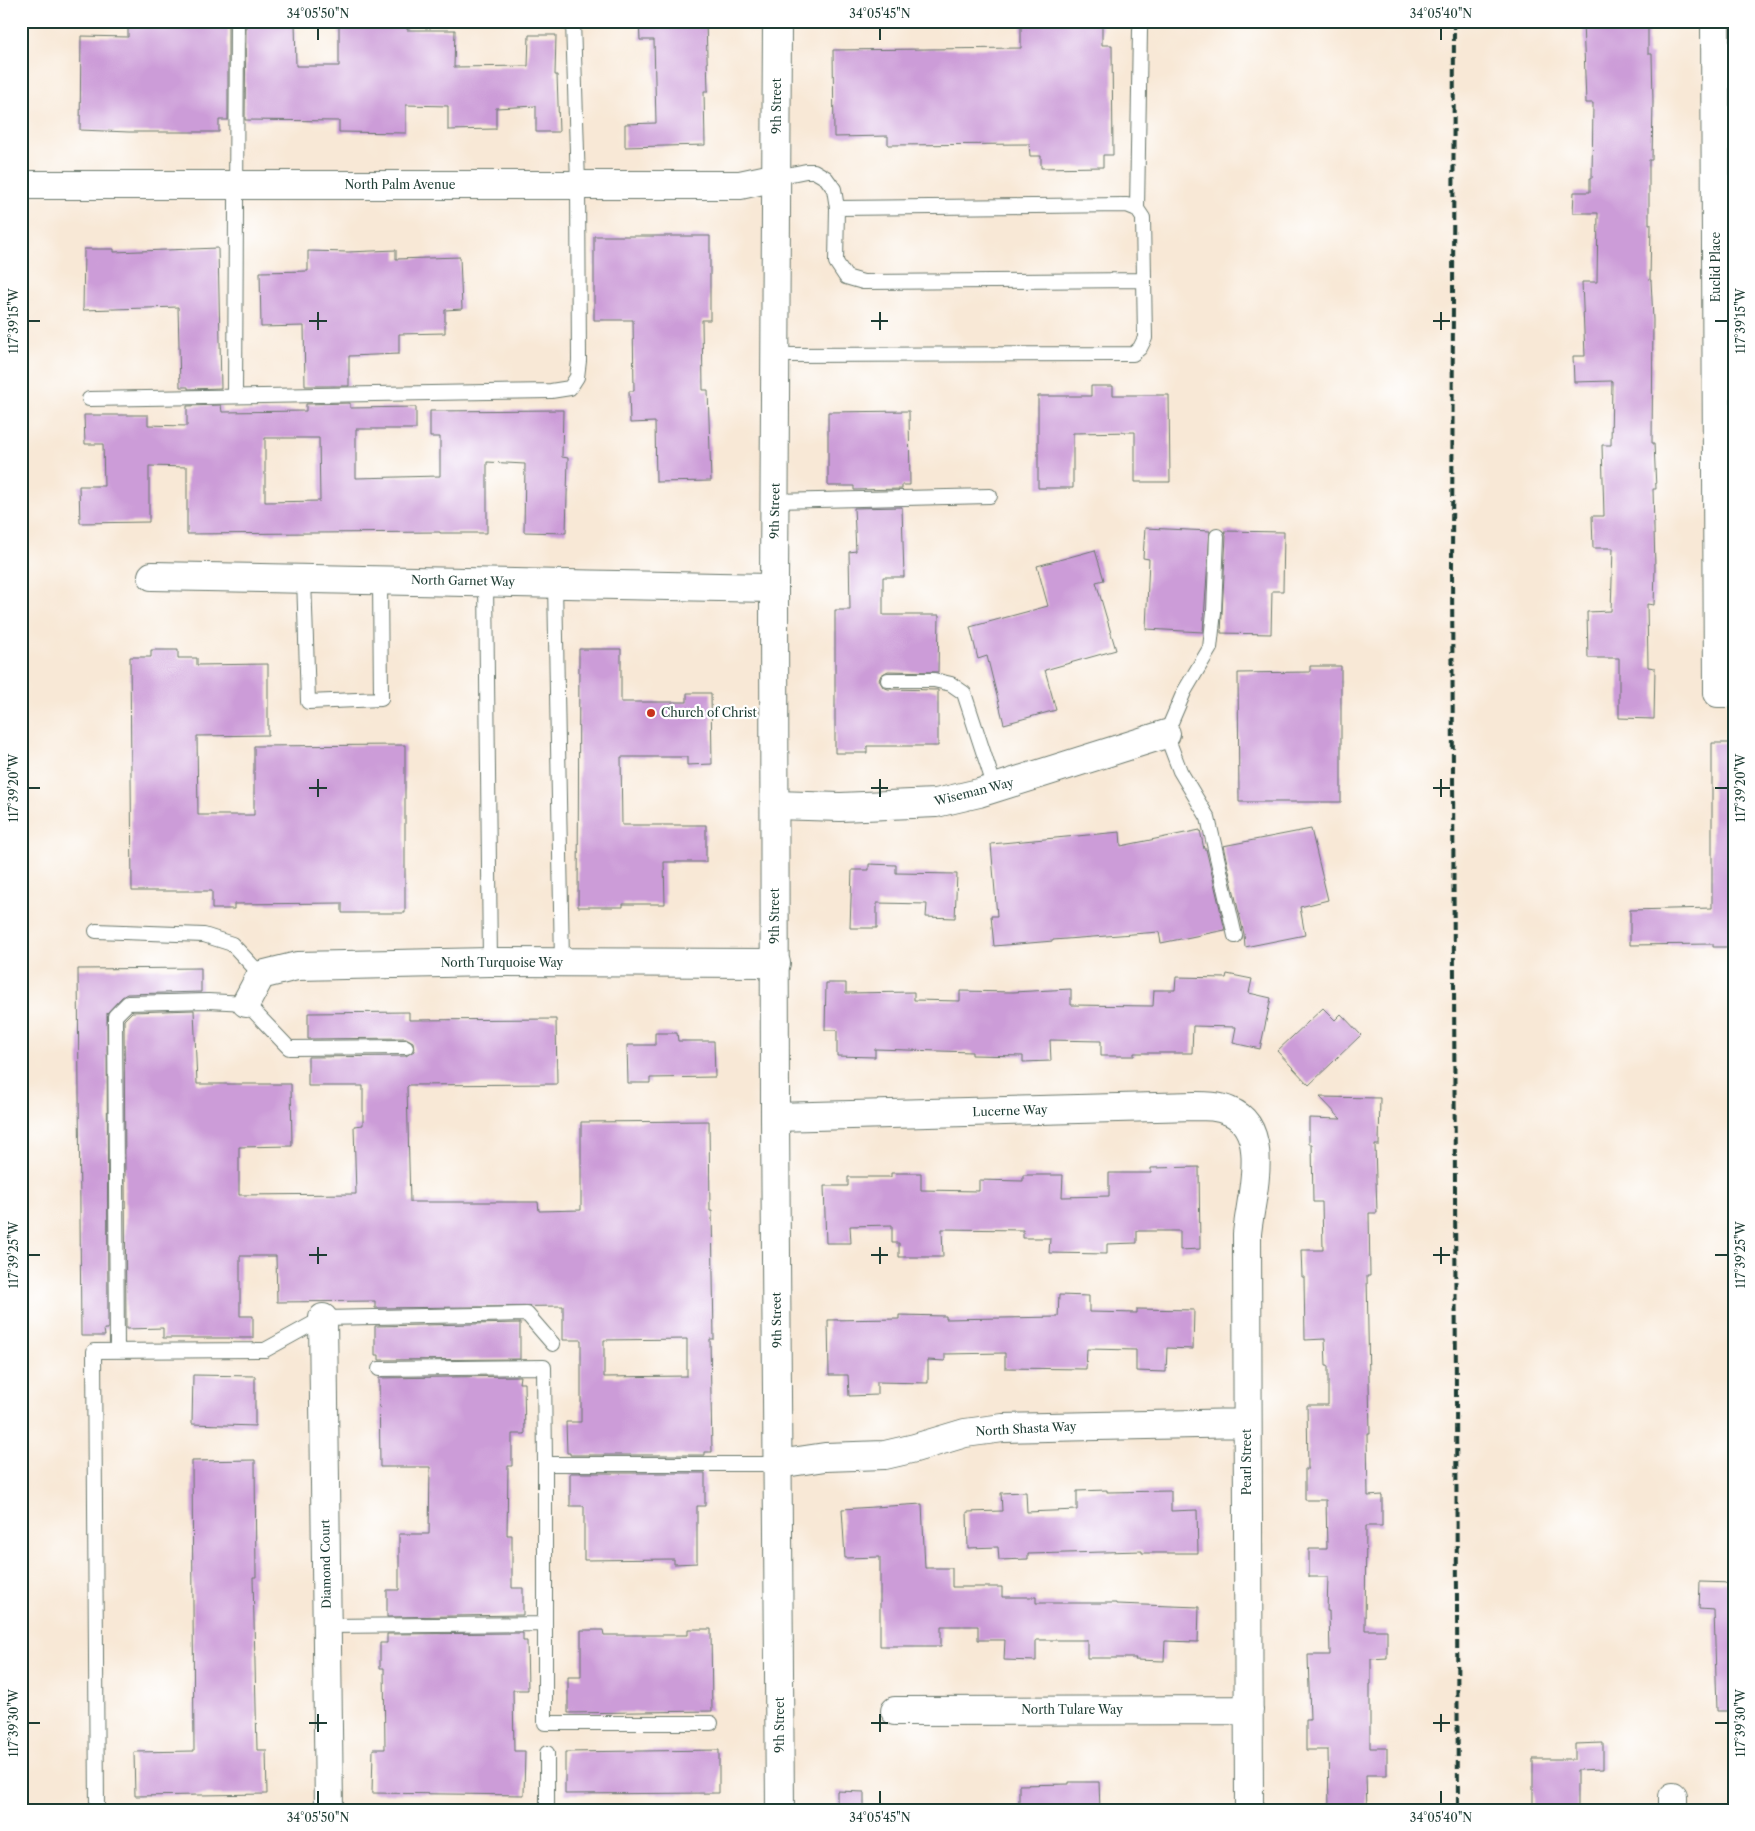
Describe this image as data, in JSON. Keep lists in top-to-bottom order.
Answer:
{
  "streets": {
    "street": [
      "9th Street",
      "North Palm Avenue",
      "Euclid Place",
      "North Garnet Way",
      "Wiseman Way",
      "North Turquoise Way",
      "Lucerne Way",
      "North Shasta Way",
      "Pearl Street",
      "Diamond Court",
      "North Tulare Way"
    ]
  },
  "crossings": [
    ["9th Street", "North Palm Avenue"],
    ["9th Street", "North Garnet Way"],
    ["9th Street", "Wiseman Way"],
    ["9th Street", "North Turquoise Way"],
    ["9th Street", "Lucerne Way"],
    ["9th Street", "North Shasta Way"],
    ["Lucerne Way", "Pearl Street"],
    ["North Shasta Way", "Pearl Street"],
    ["Pearl Street", "North Tulare Way"]
  ],
  "places": ["Church of Christ"],
  "coordinates": [
    "34°05'50\"N",
    "34°05'45\"N",
    "34°05'40\"N",
    "117°39'15\"W",
    "117°39'20\"W",
    "117°39'25\"W",
    "117°39'30\"W"
  ]
}
